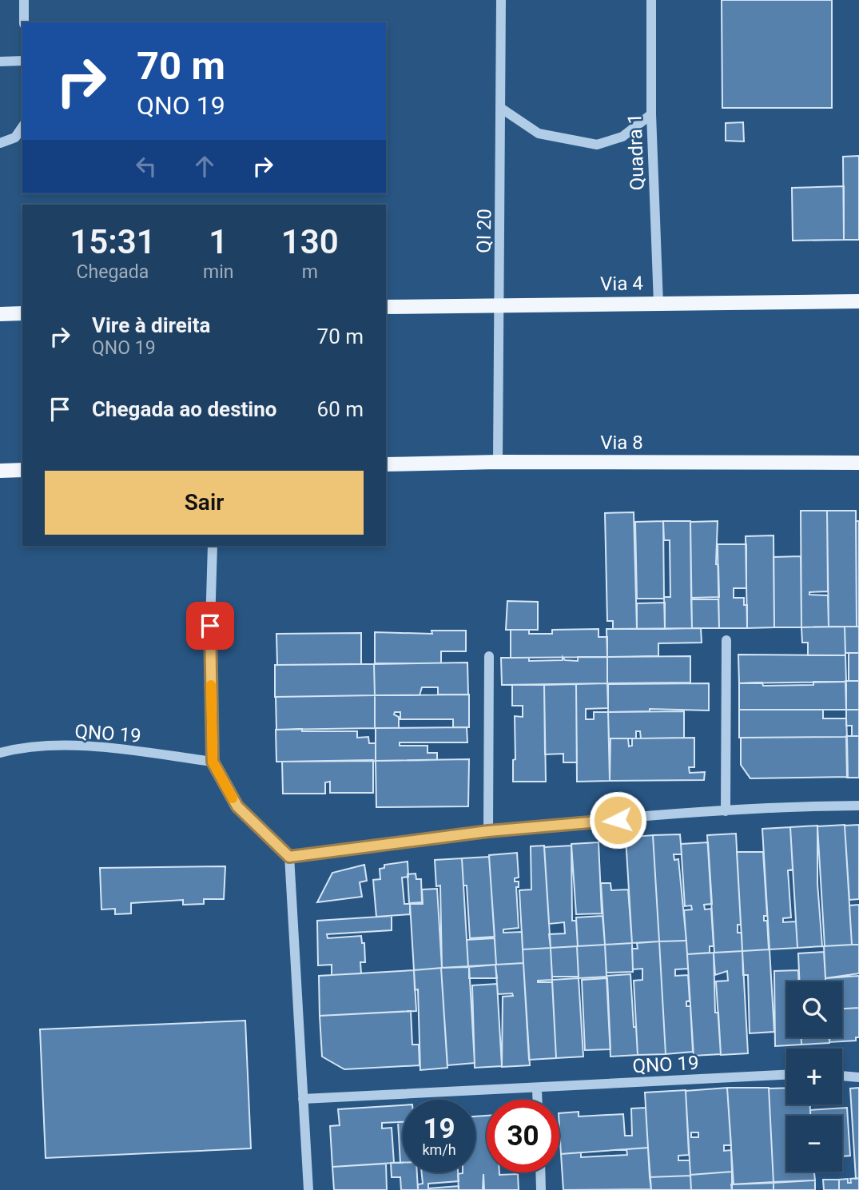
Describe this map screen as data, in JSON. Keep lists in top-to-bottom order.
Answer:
{
  "streets": {
    "main road": ["Via 4", "Via 8"],
    "street": ["Quadra 1", "QI 20", "QNO 19"]
  },
  "crossings": [
    ["Quadra 1", "Via 4"],
    ["QI 20", "Via 4"],
    ["QI 20", "Via 8"]
  ],
  "page": {
    "turn": ["70 m", "QNO 19"],
    "eta": [
      "15:31",
      "Chegada",
      "1",
      "min",
      "130",
      "m"
    ],
    "list": [
      {
        "name": "Vire à direita",
        "note": "QNO 19",
        "value": "70 m"
      },
      {
        "name": "Chegada ao destino",
        "value": "60 m"
      }
    ],
    "buttons": "Sair",
    "map_buttons": ["+", "−"],
    "speed": "19 km/h",
    "limit": "30"
  }
}
